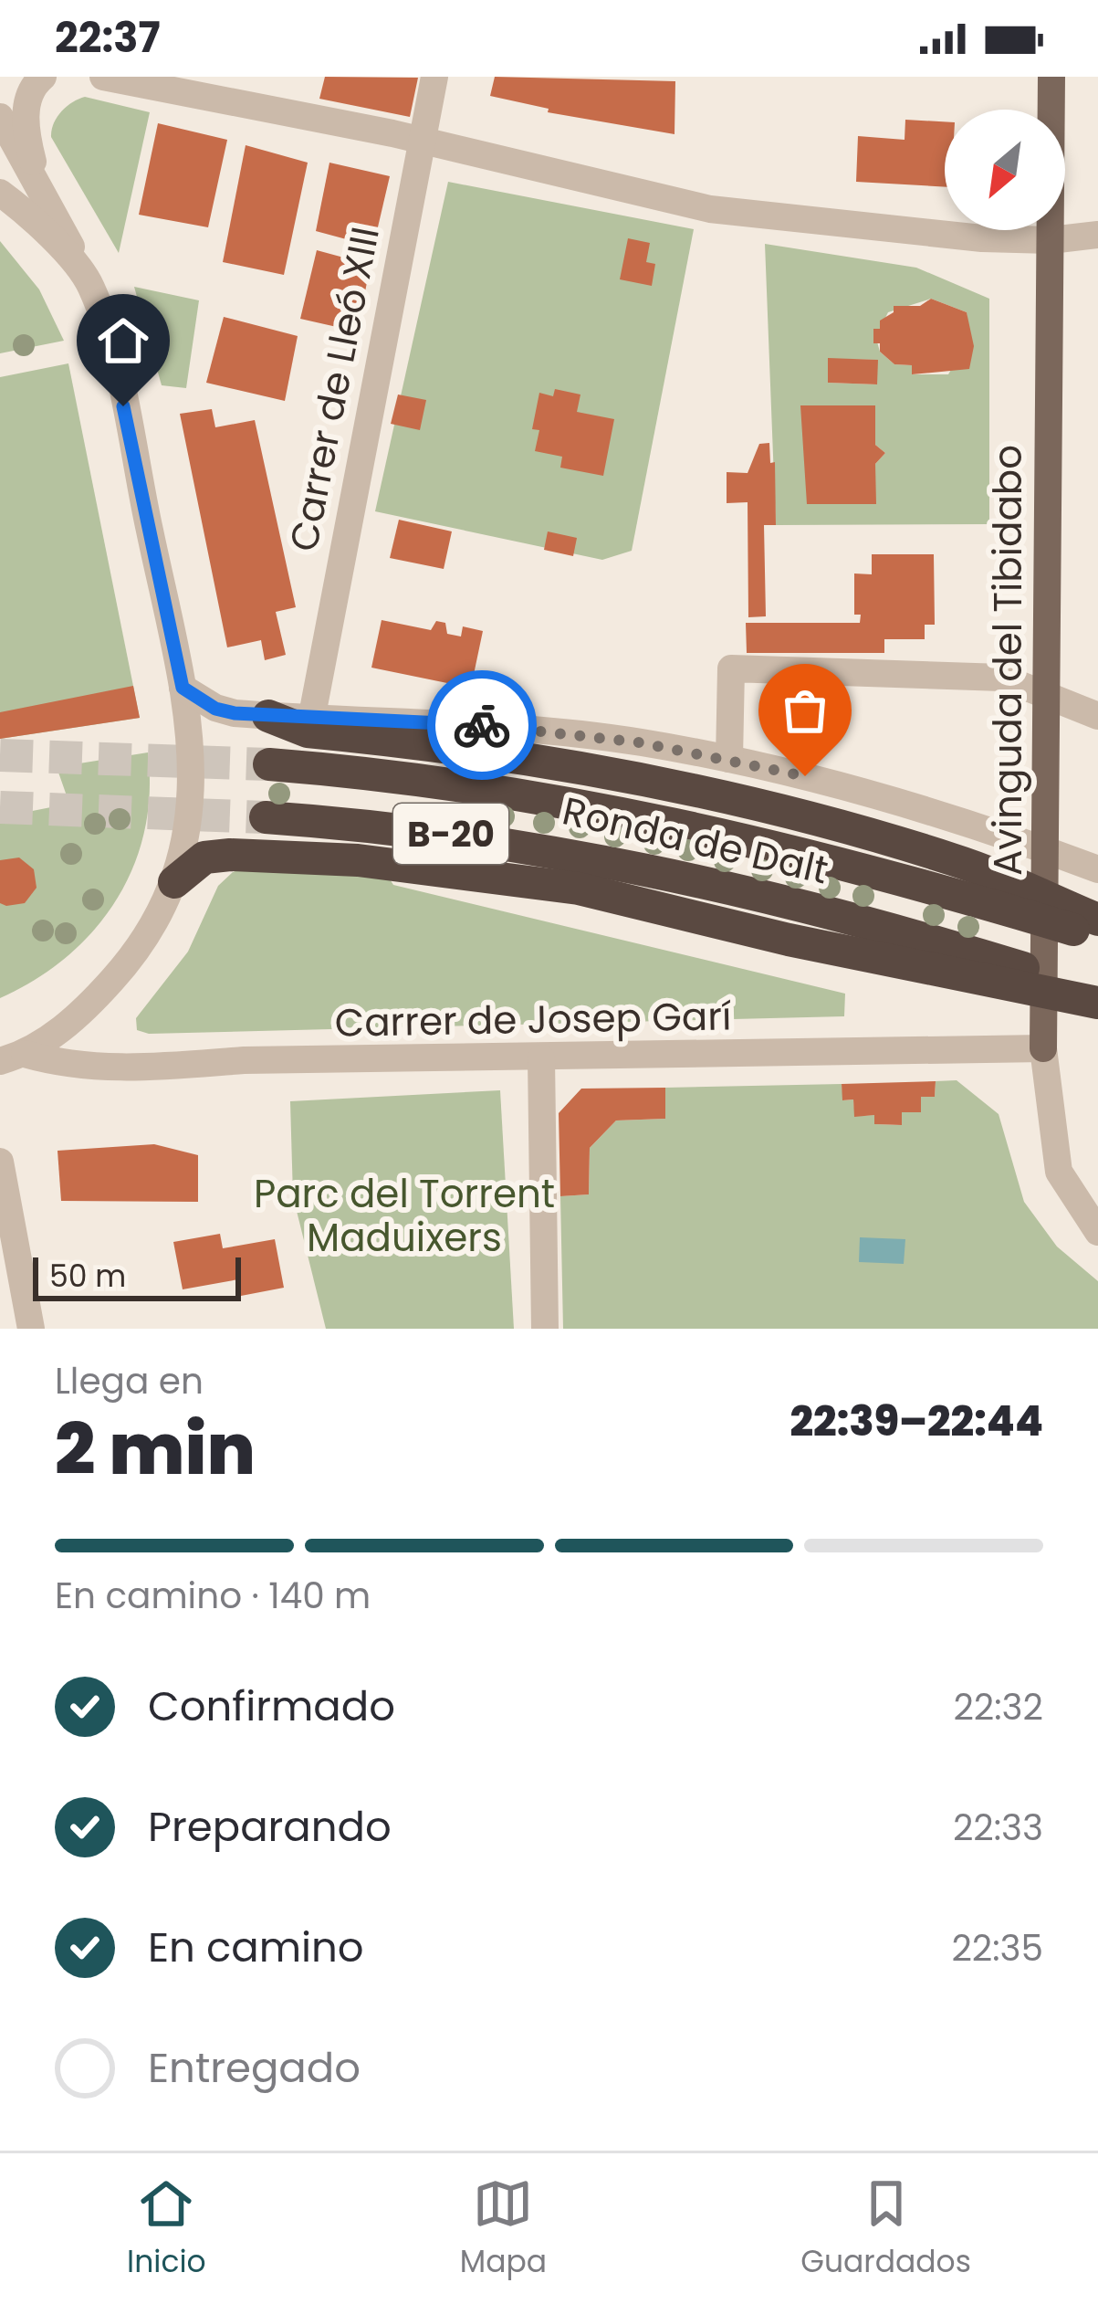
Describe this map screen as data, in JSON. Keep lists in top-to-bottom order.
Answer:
{
  "streets": {
    "highway": ["B-20", "Ronda de Dalt"],
    "main road": ["Avinguda del Tibidabo"],
    "street": ["Carrer de Lleó XIII", "Carrer de Josep Garí"]
  },
  "crossings": [
    ["Avinguda del Tibidabo", "Carrer de Josep Garí"]
  ],
  "parks": ["Parc del Torrent Maduixers"],
  "scale_bar": "50 m",
  "north": "bottom left",
  "page": {
    "status": "22:37",
    "scale": "50 m",
    "heading": ["2 min", "Llega en", "22:39–22:44"],
    "bar": "En camino · 140 m",
    "list": [
      ["Confirmado", "22:32"],
      ["Preparando", "22:33"],
      ["En camino", "22:35"],
      "Entregado"
    ],
    "tabs": ["Inicio", "Mapa", "Guardados"]
  }
}
